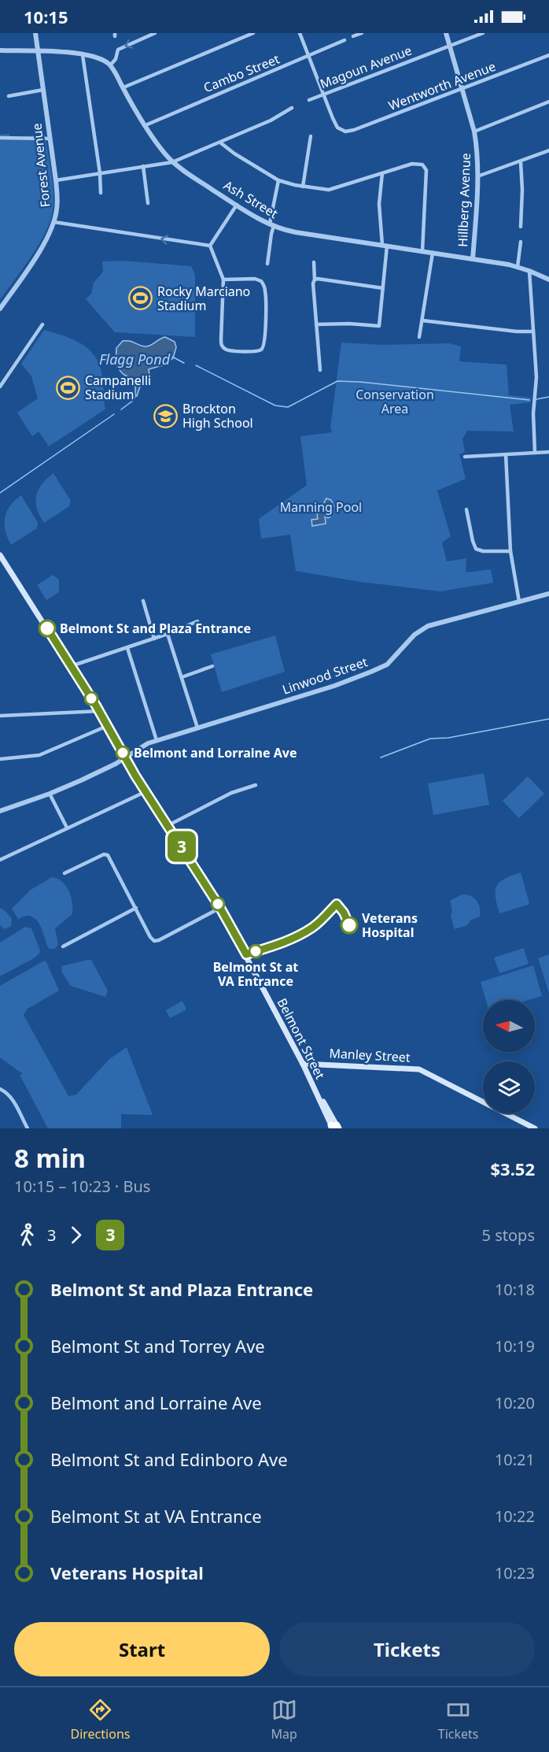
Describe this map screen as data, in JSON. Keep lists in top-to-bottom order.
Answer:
{
  "streets": {
    "main road": ["Belmont Street", "Manley Street"],
    "street": [
      "Magoun Avenue",
      "Cambo Street",
      "Wentworth Avenue",
      "Forest Avenue",
      "Ash Street",
      "Hillberg Avenue",
      "Linwood Street"
    ]
  },
  "crossings": [
    ["Magoun Avenue", "Wentworth Avenue"],
    ["Magoun Avenue", "Hillberg Avenue"],
    ["Cambo Street", "Ash Street"],
    ["Wentworth Avenue", "Hillberg Avenue"],
    ["Ash Street", "Hillberg Avenue"],
    ["Linwood Street", "Belmont Street"],
    ["Belmont Street", "Manley Street"]
  ],
  "water": ["Flagg Pond"],
  "parks": ["Conservation Area", "Manning Pool"],
  "places": {
    "sports": ["Rocky Marciano Stadium", "Campanelli Stadium"],
    "school or university": ["Brockton High School"],
    "other": [
      "Belmont St and Plaza Entrance",
      "Belmont and Lorraine Ave",
      "Veterans Hospital",
      "Belmont St at VA Entrance"
    ]
  },
  "lines": ["bus line 3"],
  "north": "left",
  "page": {
    "status": "10:15",
    "on_map": "3",
    "heading": ["8 min", "10:15 – 10:23 · Bus", "$3.52"],
    "legs": ["3", "3", "5 stops"],
    "list": [
      {
        "name": "Belmont St and Plaza Entrance",
        "value": "10:18"
      },
      {
        "name": "Belmont St and Torrey Ave",
        "value": "10:19"
      },
      {
        "name": "Belmont and Lorraine Ave",
        "value": "10:20"
      },
      {
        "name": "Belmont St and Edinboro Ave",
        "value": "10:21"
      },
      {
        "name": "Belmont St at VA Entrance",
        "value": "10:22"
      },
      {
        "name": "Veterans Hospital",
        "value": "10:23"
      }
    ],
    "buttons": ["Start", "Tickets"],
    "tabs": ["Directions", "Map", "Tickets"]
  }
}
